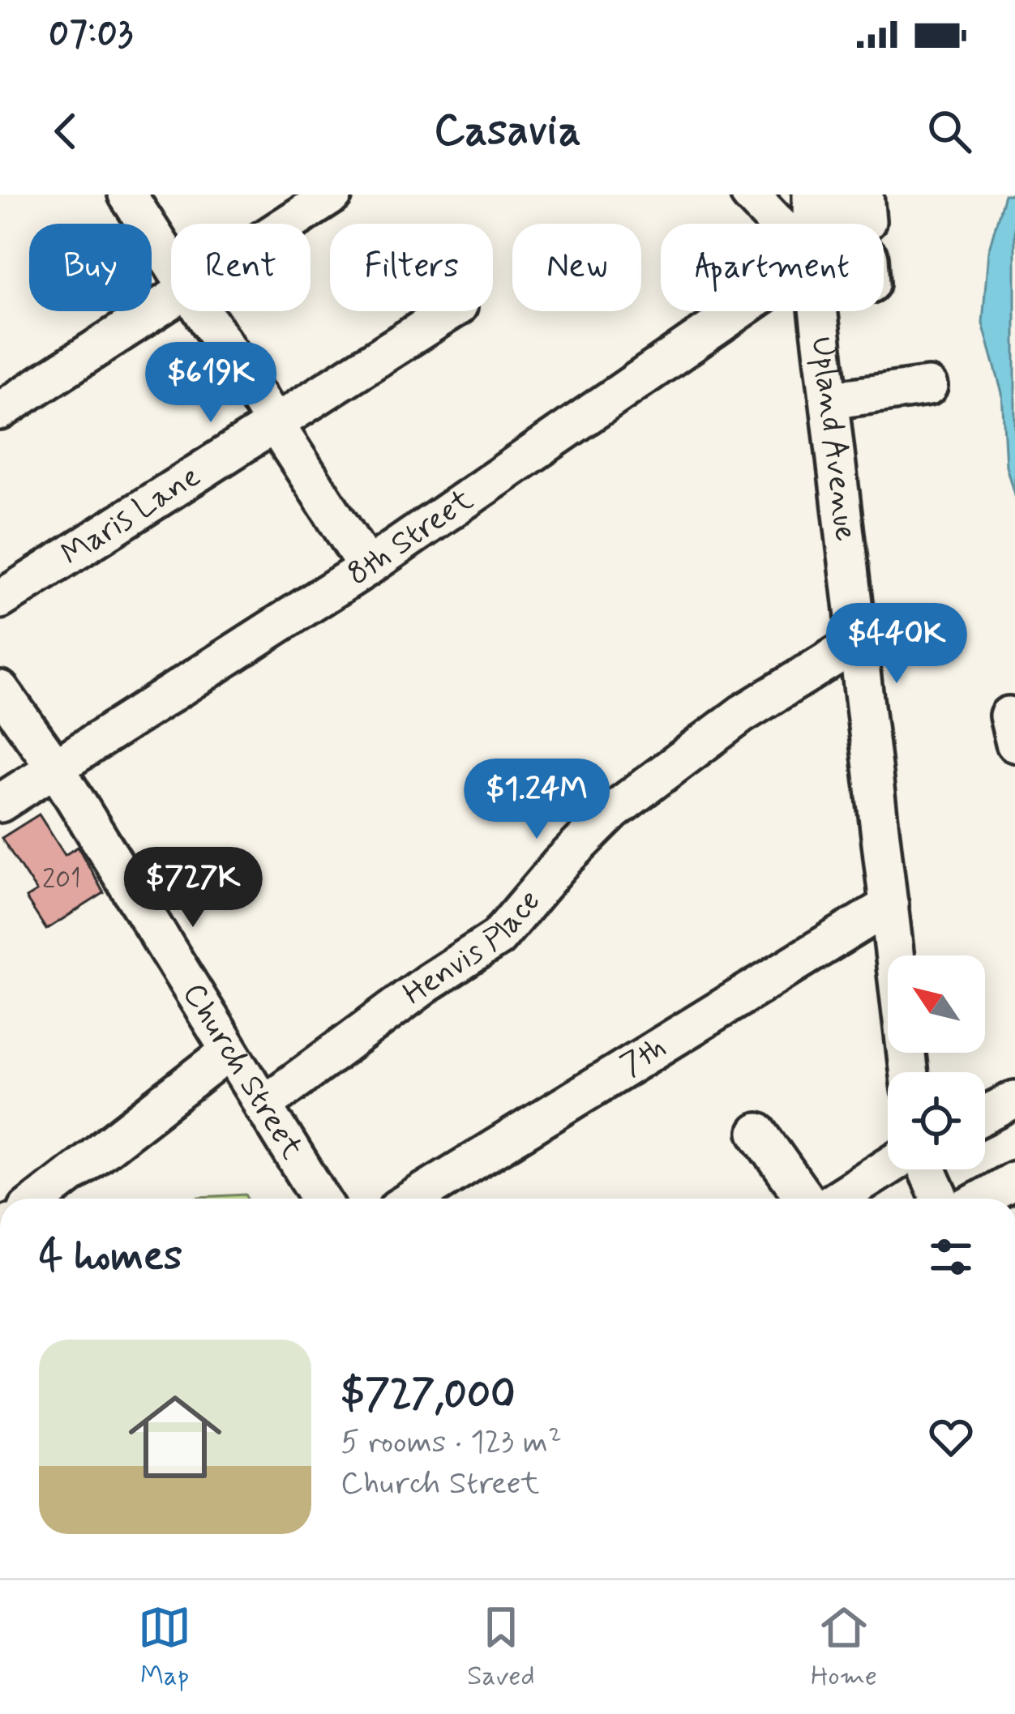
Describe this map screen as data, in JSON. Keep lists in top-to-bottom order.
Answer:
{
  "streets": {
    "street": [
      "Upland Avenue",
      "Maris Lane",
      "8th Street",
      "Henvis Place",
      "7th",
      "Church Street"
    ]
  },
  "crossings": [
    ["Upland Avenue", "Henvis Place"],
    ["Upland Avenue", "7th"],
    ["8th Street", "Church Street"],
    ["Henvis Place", "Church Street"]
  ],
  "house_numbers": ["201"],
  "north": "top left",
  "page": {
    "status": "07:03",
    "header": "Casavia",
    "chip": [
      "Buy",
      "Rent",
      "Filters",
      "New",
      "Apartment"
    ],
    "price": [
      "$619K",
      "$440K",
      "$1.24M",
      "$727K"
    ],
    "heading": "4 homes",
    "list": [
      {
        "name": "$727,000",
        "note": "5 rooms · 123 m² · Church Street"
      }
    ],
    "tabs": ["Map", "Saved", "Home"]
  }
}
